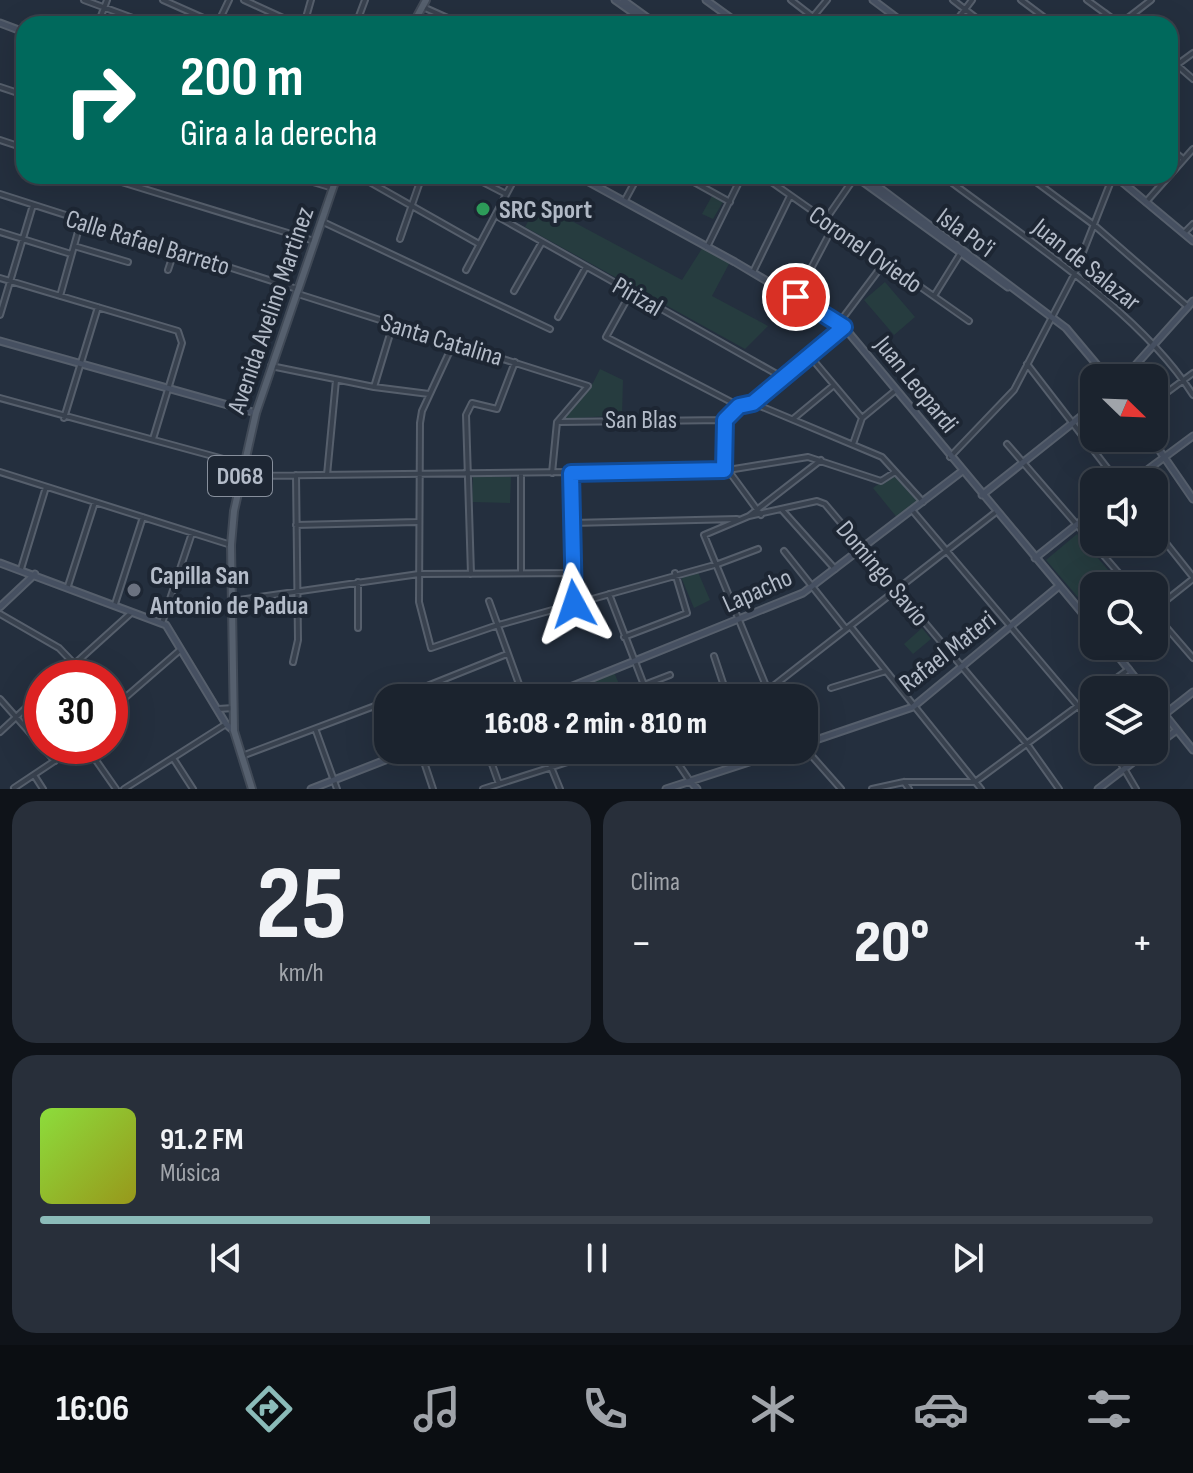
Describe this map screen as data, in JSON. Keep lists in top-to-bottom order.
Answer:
{
  "streets": {
    "main road": ["Avenida Avelino Martinez", "D068"],
    "street": [
      "Isla Po'i",
      "Calle Rafael Barreto",
      "Coronel Oviedo",
      "Juan de Salazar",
      "Pirizal",
      "Santa Catalina",
      "Juan Leopardi",
      "San Blas",
      "Domingo Savio",
      "Lapacho",
      "Rafael Materi"
    ]
  },
  "crossings": [
    ["Calle Rafael Barreto", "Avenida Avelino Martinez"],
    ["Calle Rafael Barreto", "Santa Catalina"],
    ["Avenida Avelino Martinez", "Santa Catalina"],
    ["Santa Catalina", "San Blas"],
    ["Juan Leopardi", "Lapacho"],
    ["Juan Leopardi", "Rafael Materi"],
    ["Domingo Savio", "Lapacho"],
    ["Domingo Savio", "Rafael Materi"]
  ],
  "places": ["SRC Sport", "Capilla San Antonio de Padua"],
  "north": "bottom right",
  "page": {
    "turn": ["200 m", "Gira a la derecha"],
    "limit": "30",
    "trip": "16:08 · 2 min · 810 m",
    "tile": [
      ["25", "km/h"],
      "Clima"
    ],
    "heat": ["−", "20°", "+"],
    "song": ["91.2 FM", "Música"],
    "tabs": "16:06"
  }
}
